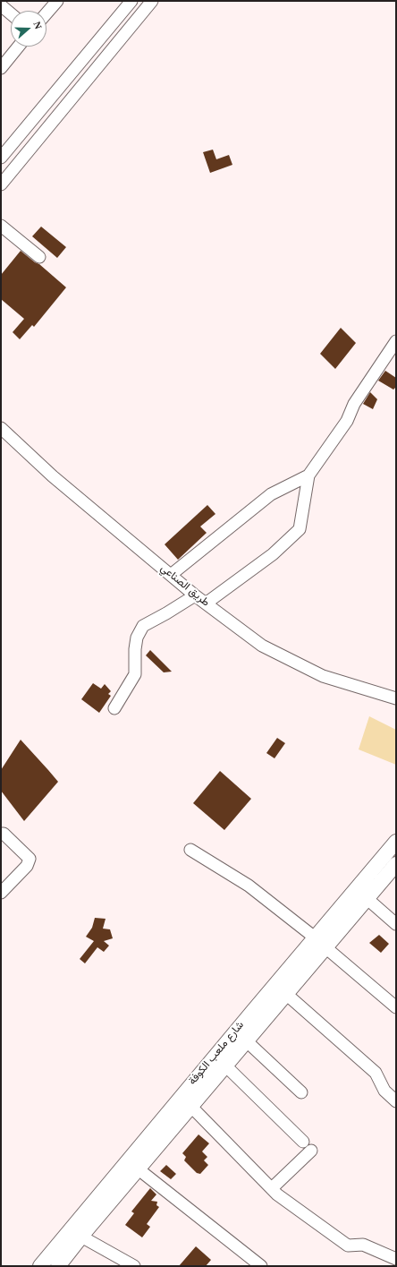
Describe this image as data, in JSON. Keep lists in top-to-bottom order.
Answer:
{
  "streets": {
    "main road": ["شارع ملعب الكوفة"],
    "street": ["طريق الصناعي"]
  },
  "north": "right"
}
